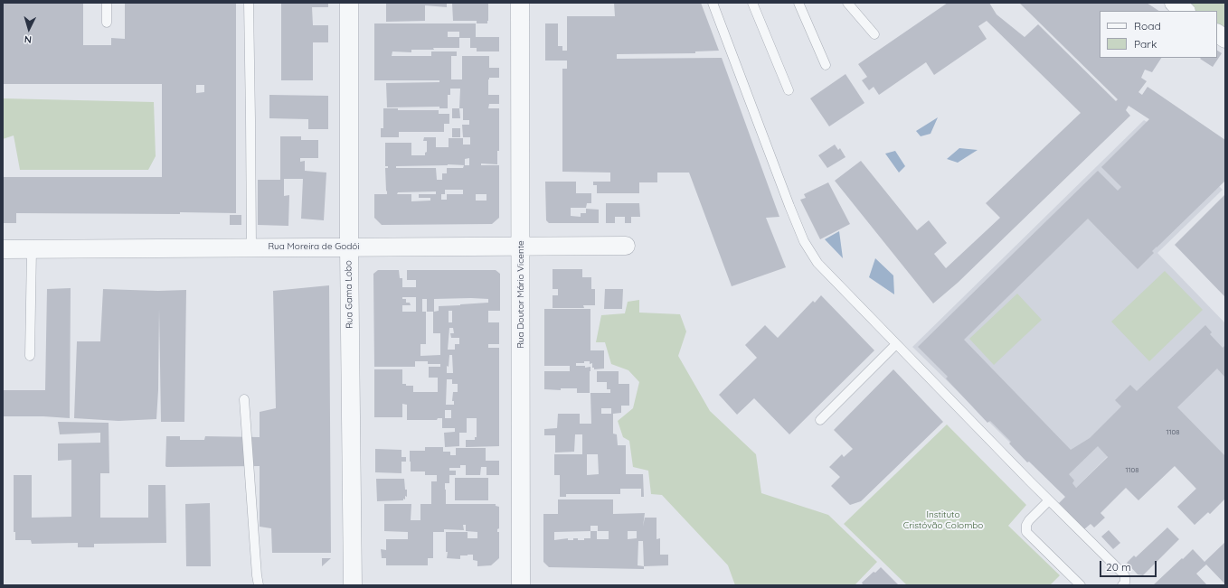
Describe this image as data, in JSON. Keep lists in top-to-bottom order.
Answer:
{
  "streets": {
    "street": ["Rua Moreira de Godói", "Rua Gama Lobo", "Rua Doutor Mário Vicente"]
  },
  "crossings": [
    ["Rua Moreira de Godói", "Rua Gama Lobo"],
    ["Rua Moreira de Godói", "Rua Doutor Mário Vicente"]
  ],
  "parks": ["Instituto Cristóvão Colombo"],
  "house_numbers": ["1108", "1108"],
  "legend": ["Road", "Park"],
  "scale_bar": "20 m",
  "north": "bottom"
}
